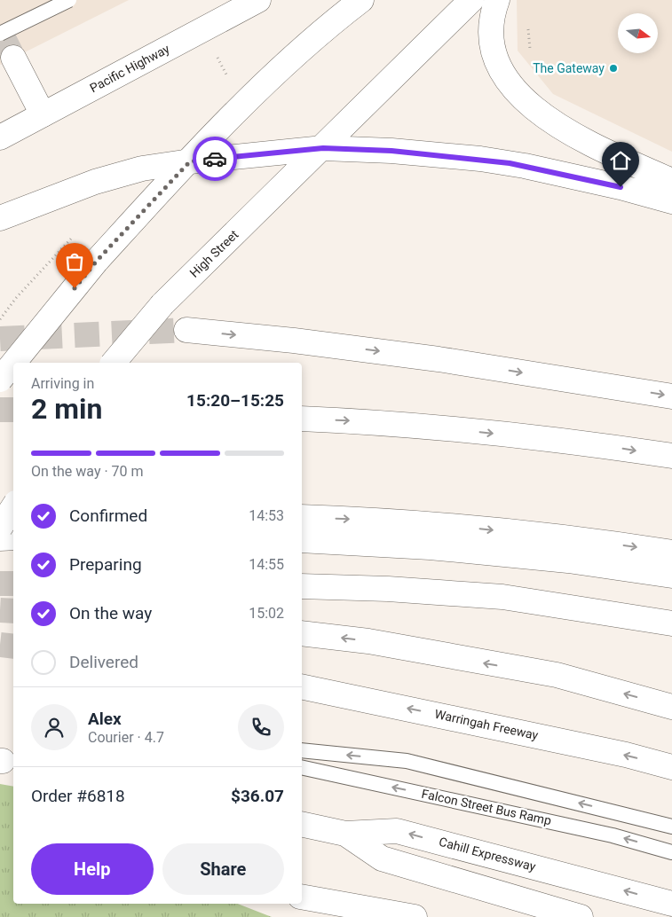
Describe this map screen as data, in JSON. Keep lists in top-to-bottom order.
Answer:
{
  "streets": {
    "main road": [
      "Pacific Highway",
      "High Street",
      "Warringah Freeway",
      "Cahill Expressway"
    ],
    "lane": ["Falcon Street Bus Ramp"]
  },
  "one_way": ["Falcon Street Bus Ramp"],
  "places": ["The Gateway"],
  "north": "right",
  "page": {
    "heading": ["2 min", "Arriving in", "15:20–15:25"],
    "panel": [
      "Alex",
      "Courier · 4.7",
      "Order #6818",
      "$36.07"
    ],
    "bar": "On the way · 70 m",
    "list": [
      ["Confirmed", "14:53"],
      ["Preparing", "14:55"],
      ["On the way", "15:02"],
      "Delivered"
    ],
    "buttons": ["Help", "Share"]
  }
}
